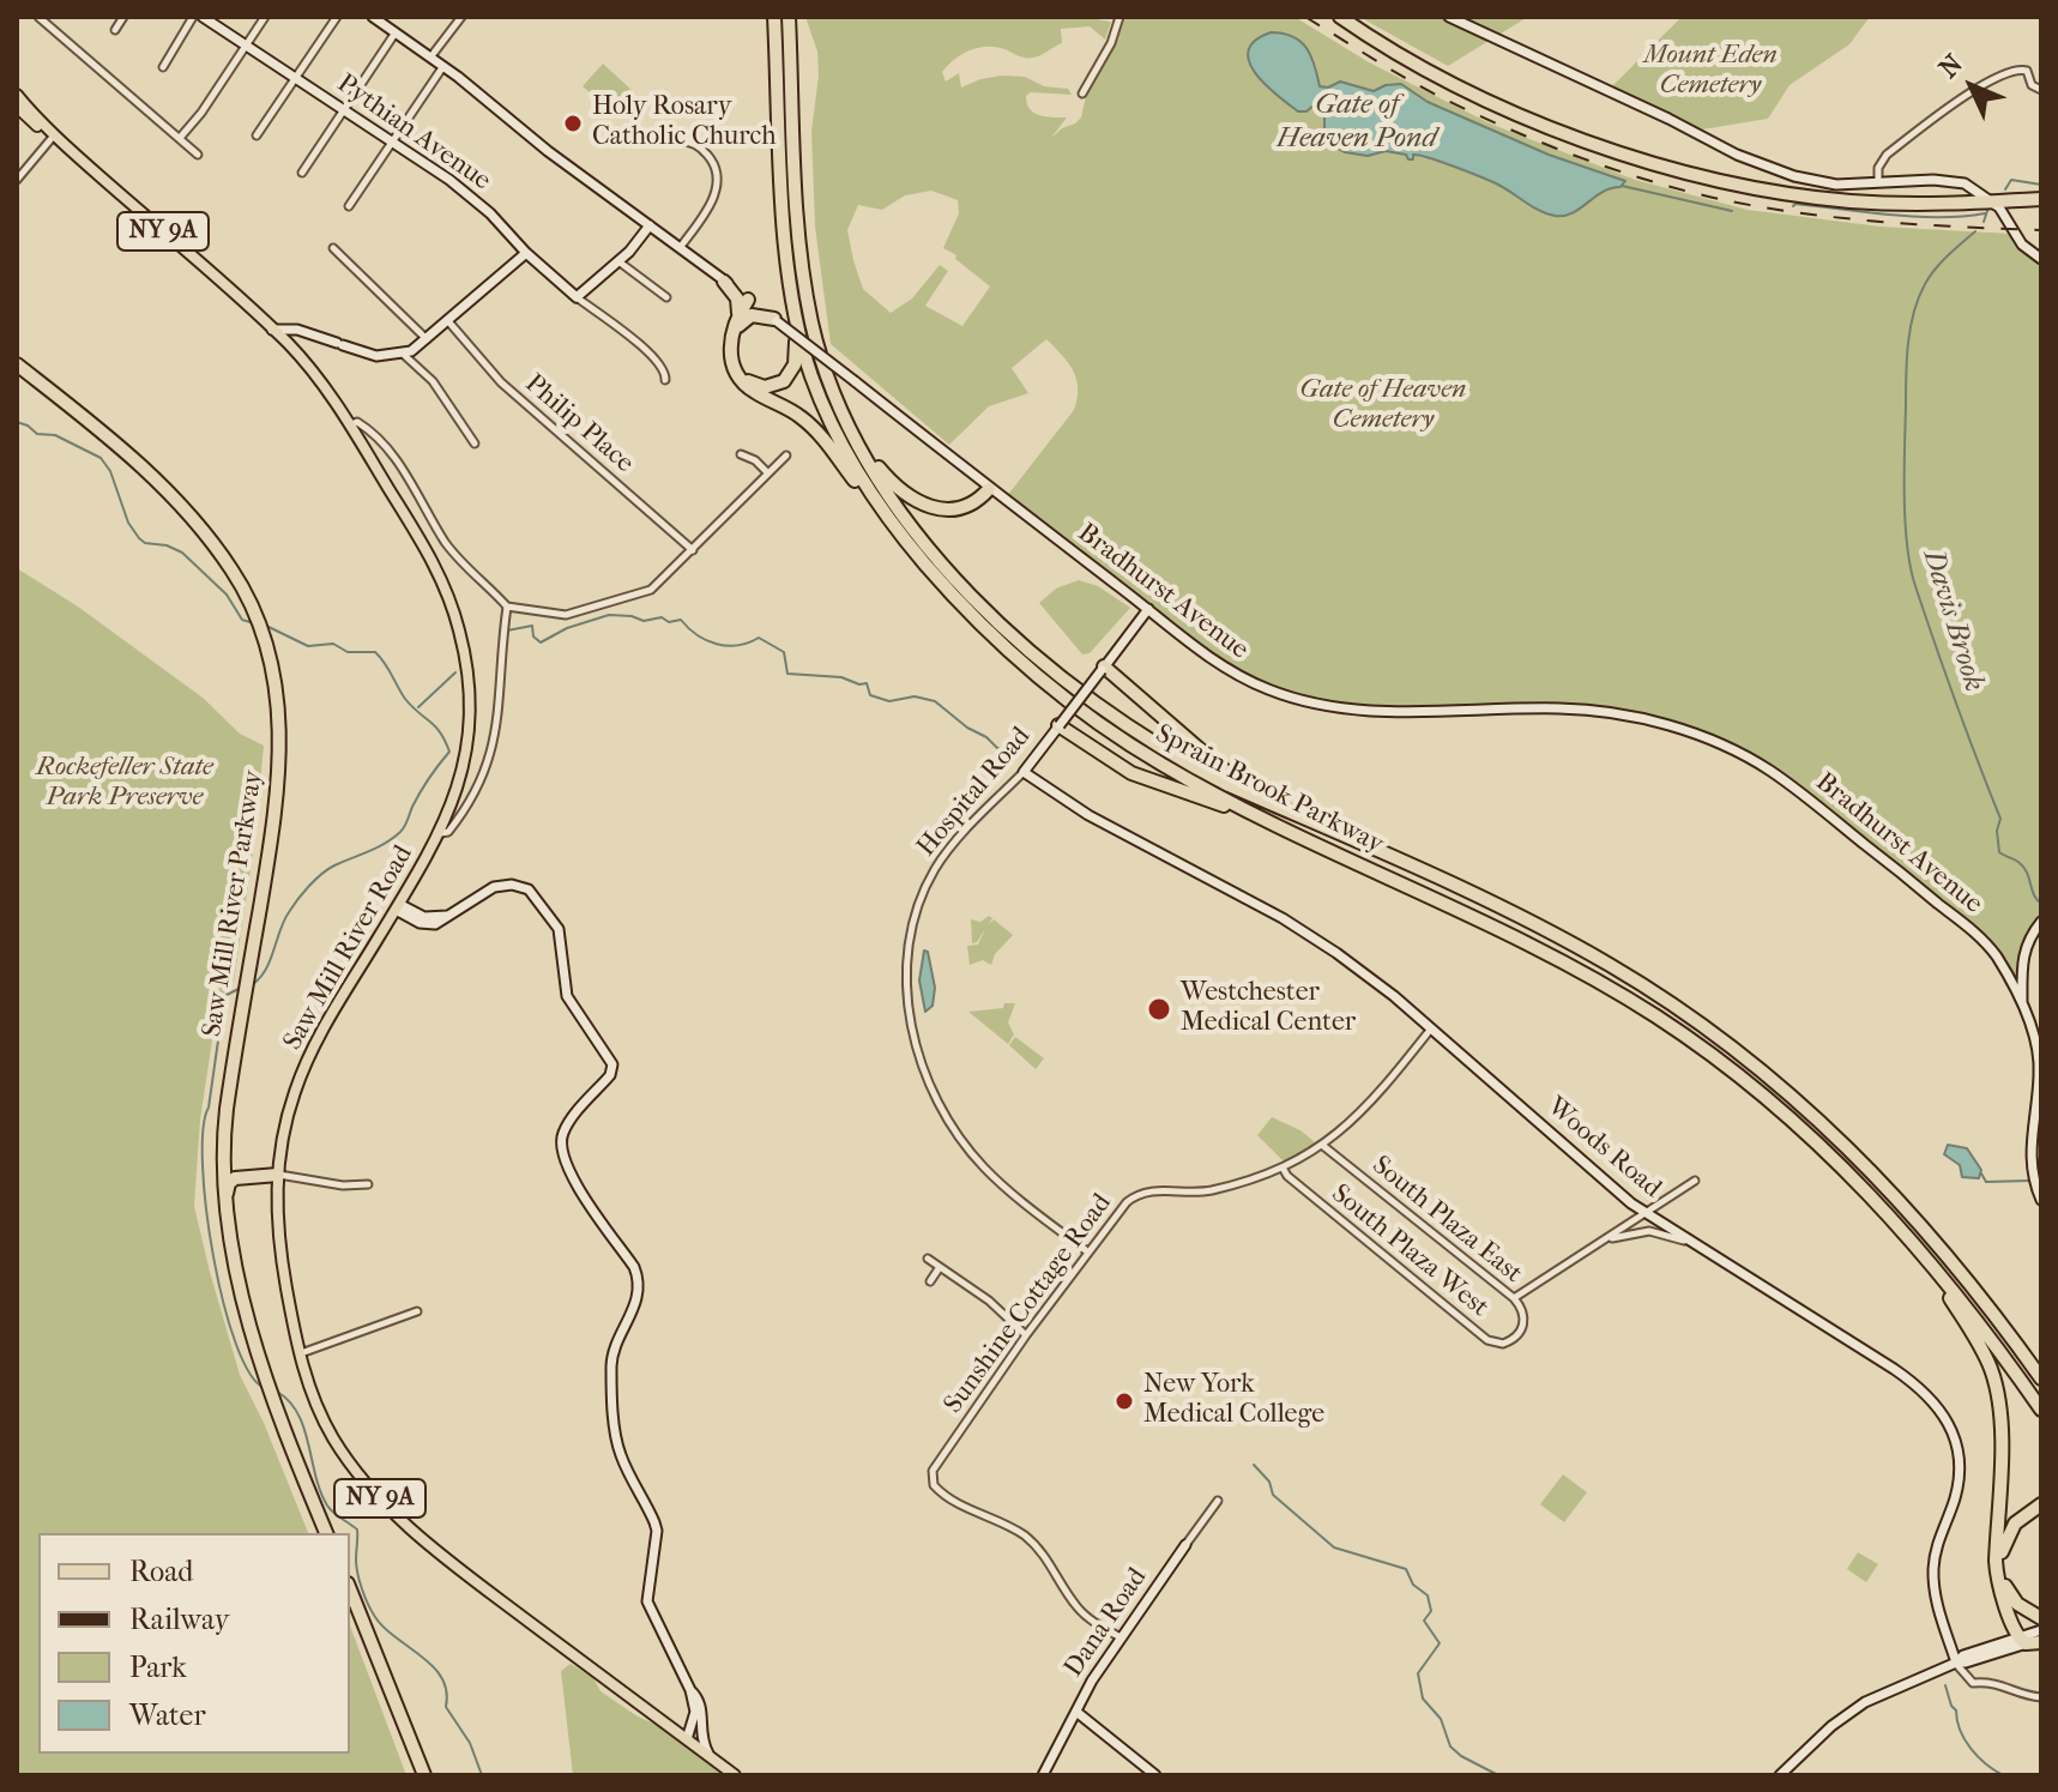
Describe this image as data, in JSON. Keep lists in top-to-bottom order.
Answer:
{
  "streets": {
    "highway": ["Sprain Brook Parkway", "Saw Mill River Parkway"],
    "main road": ["NY 9A", "Saw Mill River Road"],
    "street": [
      "Pythian Avenue",
      "Philip Place",
      "Bradhurst Avenue",
      "Hospital Road",
      "Woods Road",
      "South Plaza East",
      "South Plaza West",
      "Sunshine Cottage Road",
      "Dana Road"
    ]
  },
  "crossings": [
    ["NY 9A", "Saw Mill River Road"],
    ["Bradhurst Avenue", "Hospital Road"],
    ["Hospital Road", "Woods Road"],
    ["Hospital Road", "Sunshine Cottage Road"],
    ["Woods Road", "Sunshine Cottage Road"],
    ["South Plaza East", "South Plaza West"],
    ["South Plaza East", "Sunshine Cottage Road"],
    ["South Plaza West", "Sunshine Cottage Road"],
    ["Sunshine Cottage Road", "Dana Road"]
  ],
  "water": ["Gate of Heaven Pond", "Davis Brook"],
  "parks": ["Mount Eden Cemetery", "Gate of Heaven Cemetery", "Rockefeller State Park Preserve"],
  "places": ["Holy Rosary Catholic Church", "Westchester Medical Center", "New York Medical College"],
  "legend": [
    "Road",
    "Railway",
    "Park",
    "Water"
  ],
  "north": "top left"
}
